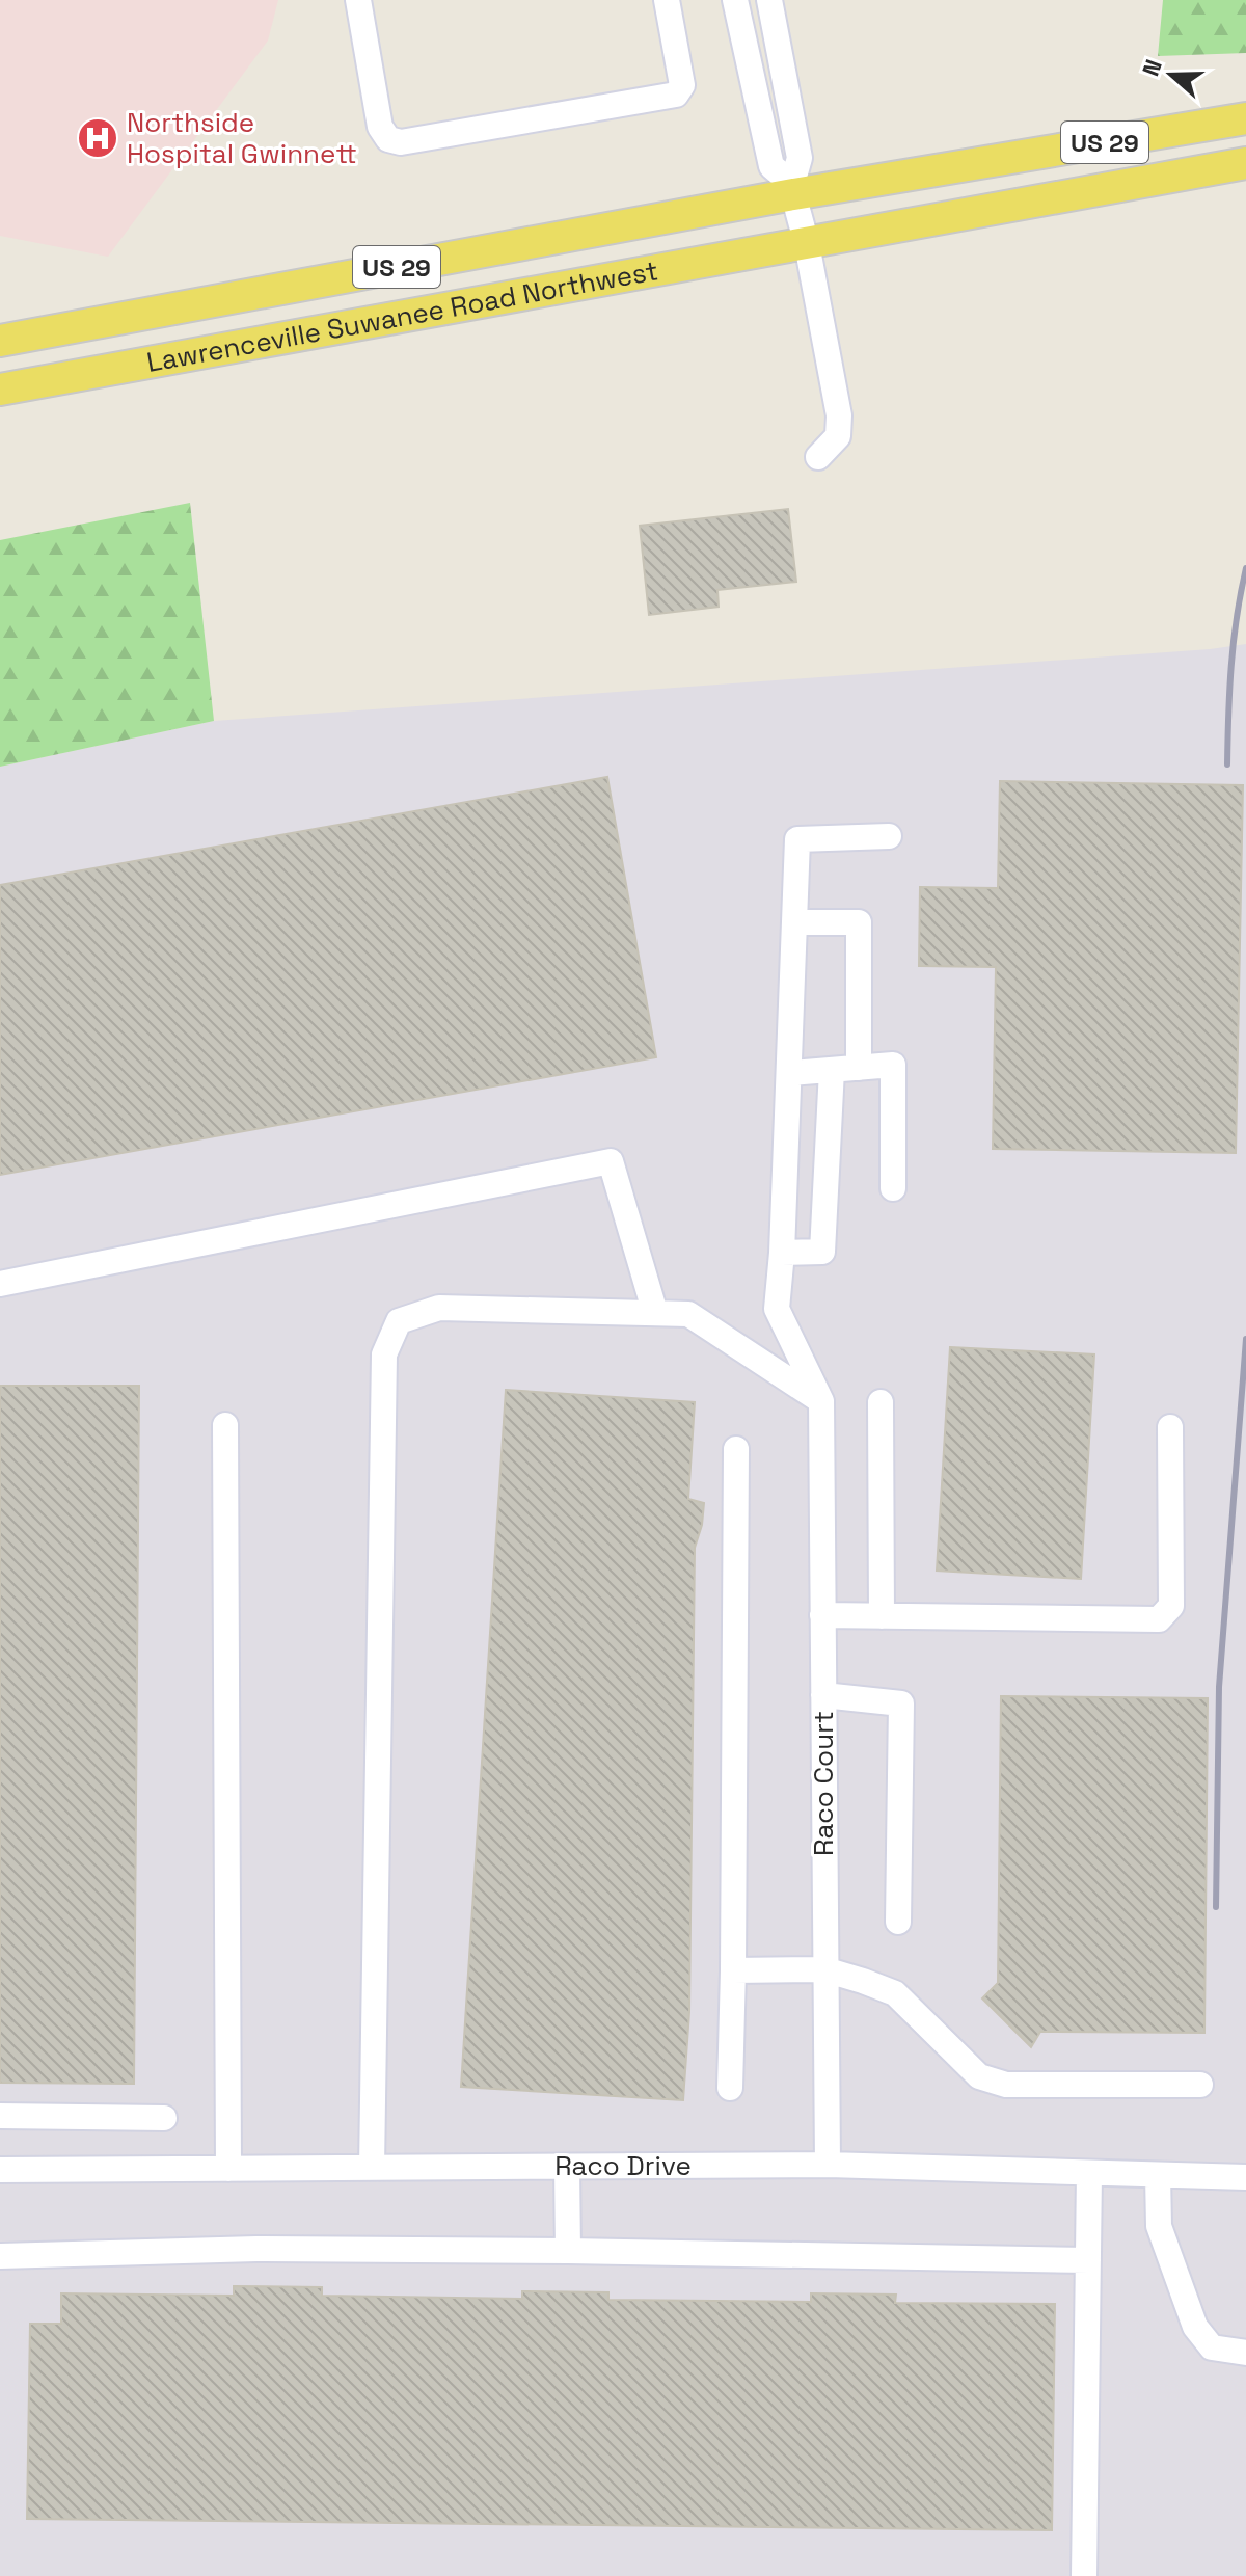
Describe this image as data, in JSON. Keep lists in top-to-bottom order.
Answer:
{
  "streets": {
    "main road": ["US 29", "Lawrenceville Suwanee Road Northwest"],
    "street": ["Raco Court", "Raco Drive"]
  },
  "crossings": [
    ["US 29", "Lawrenceville Suwanee Road Northwest"],
    ["Raco Court", "Raco Drive"]
  ],
  "places": {
    "hospital": ["Northside Hospital Gwinnett"]
  },
  "north": "left"
}
